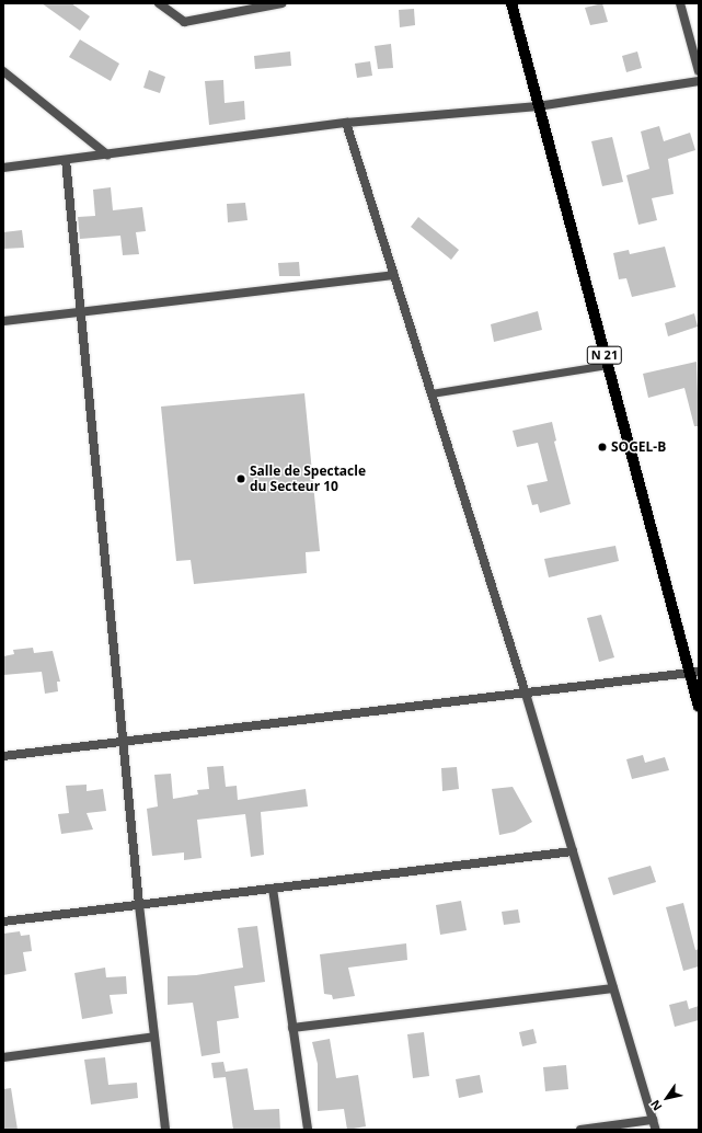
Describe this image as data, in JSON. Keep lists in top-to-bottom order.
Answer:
{
  "streets": {
    "main road": ["N 21"]
  },
  "places": ["SOGEL-B", "Salle de Spectacle du Secteur 10"],
  "north": "bottom left"
}
